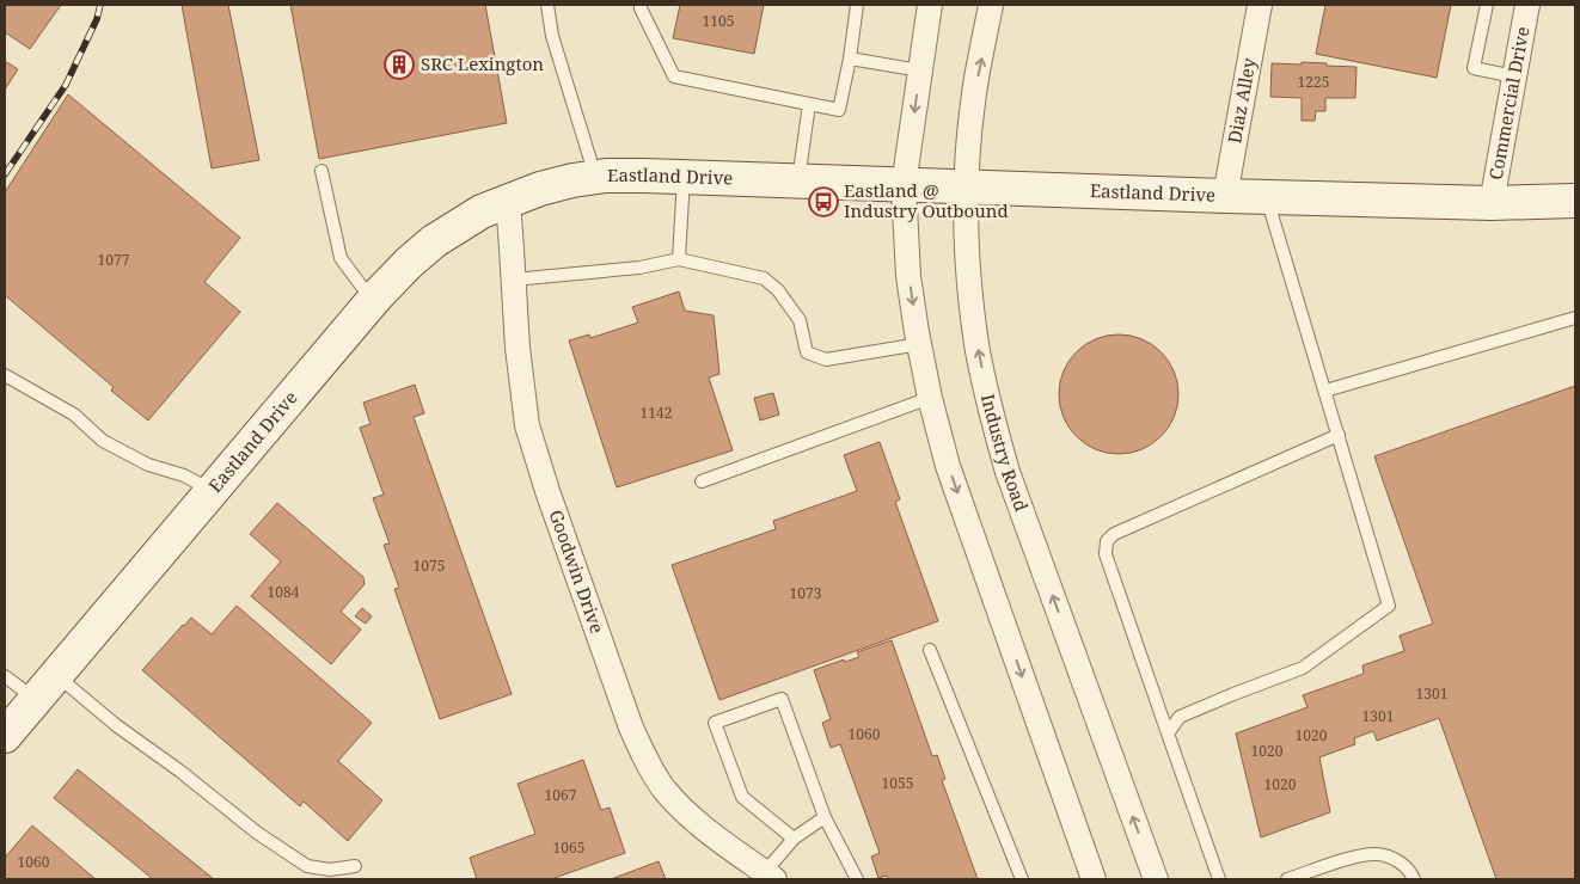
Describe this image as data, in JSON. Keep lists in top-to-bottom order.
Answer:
{
  "streets": {
    "street": [
      "Diaz Alley",
      "Commercial Drive",
      "Eastland Drive",
      "Industry Road",
      "Goodwin Drive"
    ]
  },
  "crossings": [
    ["Diaz Alley", "Eastland Drive"],
    ["Commercial Drive", "Eastland Drive"],
    ["Eastland Drive", "Industry Road"],
    ["Eastland Drive", "Goodwin Drive"]
  ],
  "places": {
    "building": ["SRC Lexington"],
    "bus stop": ["Eastland @ Industry Outbound"]
  },
  "house_numbers": [
    "1105",
    "1225",
    "1077",
    "1142",
    "1075",
    "1084",
    "1073",
    "1301",
    "1301",
    "1060",
    "1020",
    "1020",
    "1055",
    "1020",
    "1067",
    "1065",
    "1060"
  ]
}
